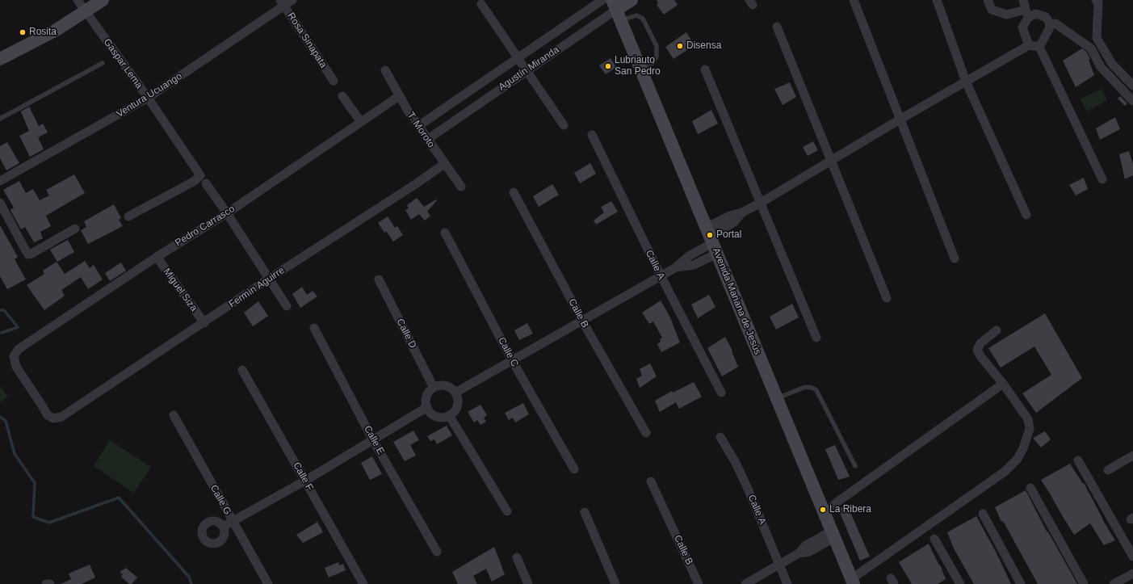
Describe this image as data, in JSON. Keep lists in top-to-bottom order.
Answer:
{
  "streets": {
    "street": [
      "Rosa Sinapata",
      "Gaspar Lema",
      "Agustín Miranda",
      "Ventura Ucuango",
      "T. Moroto",
      "Pedro Carrasco",
      "Calle A",
      "Fermìn Aguirre",
      "Miguel Siza",
      "Avenida Mariana de Jesús",
      "Calle B",
      "Calle D",
      "Calle C",
      "Calle E",
      "Calle F",
      "Calle G"
    ]
  },
  "crossings": [
    ["Rosa Sinapata", "Ventura Ucuango"],
    ["Gaspar Lema", "Ventura Ucuango"],
    ["Agustín Miranda", "T. Moroto"],
    ["Agustín Miranda", "Avenida Mariana de Jesús"],
    ["T. Moroto", "Pedro Carrasco"],
    ["T. Moroto", "Fermìn Aguirre"],
    ["Pedro Carrasco", "Fermìn Aguirre"],
    ["Pedro Carrasco", "Miguel Siza"],
    ["Fermìn Aguirre", "Miguel Siza"]
  ],
  "places": [
    "Rosita",
    "Disensa",
    "Lubriauto San Pedro",
    "Portal",
    "La Ribera"
  ]
}
